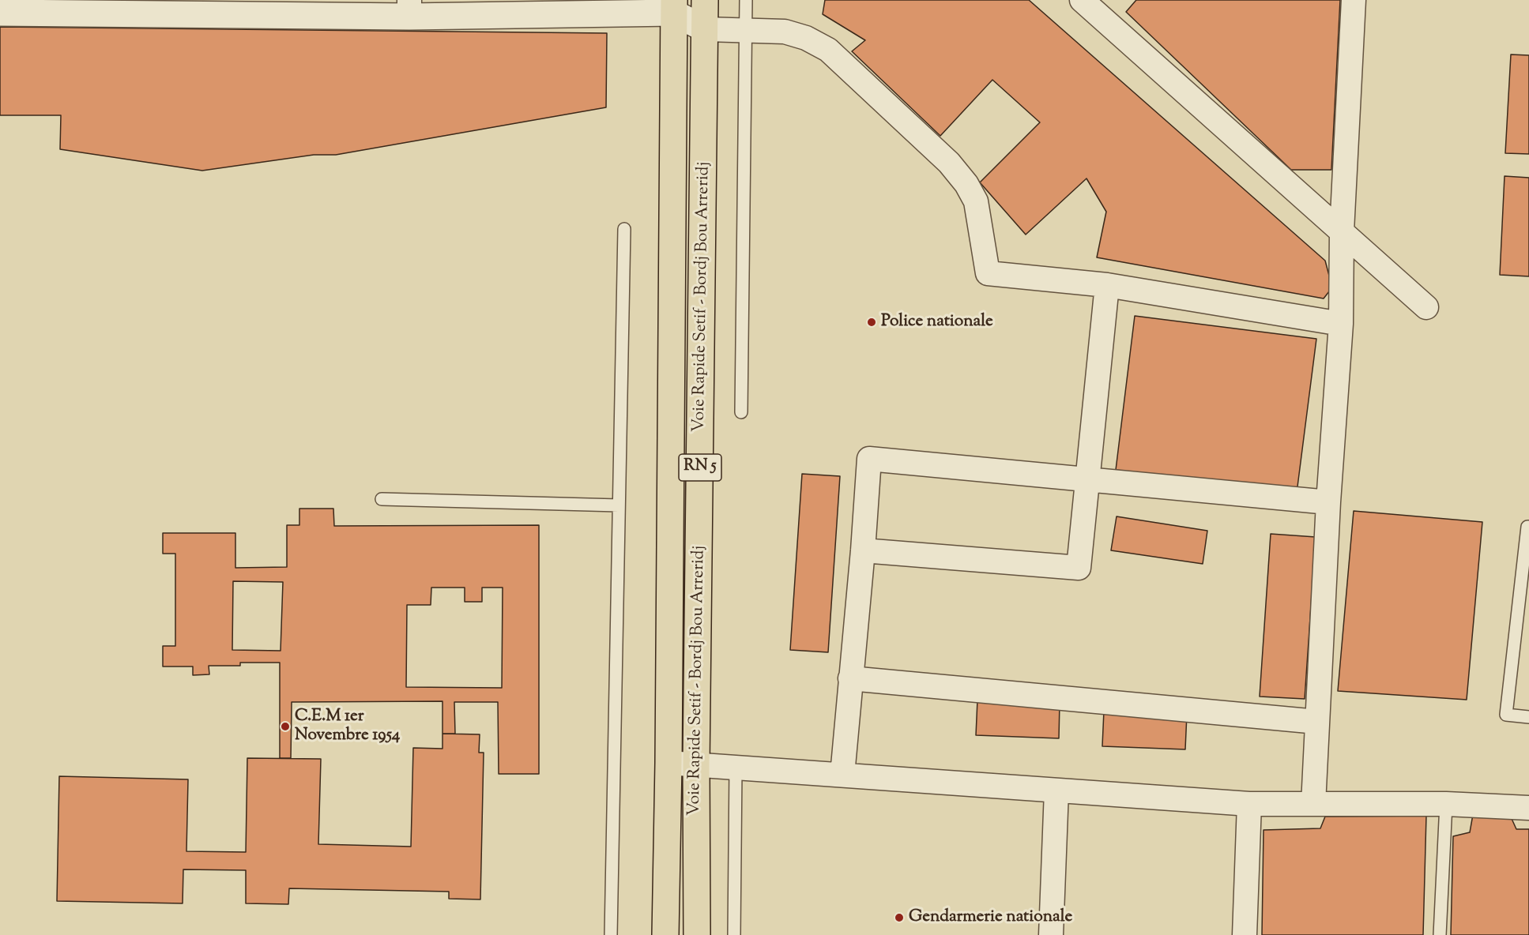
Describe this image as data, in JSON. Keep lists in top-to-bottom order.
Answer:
{
  "streets": {
    "highway": ["Voie Rapide Setif - Bordj Bou Arreridj", "RN 5"]
  },
  "places": ["Police nationale", "C.E.M 1er Novembre 1954", "Gendarmerie nationale"]
}
